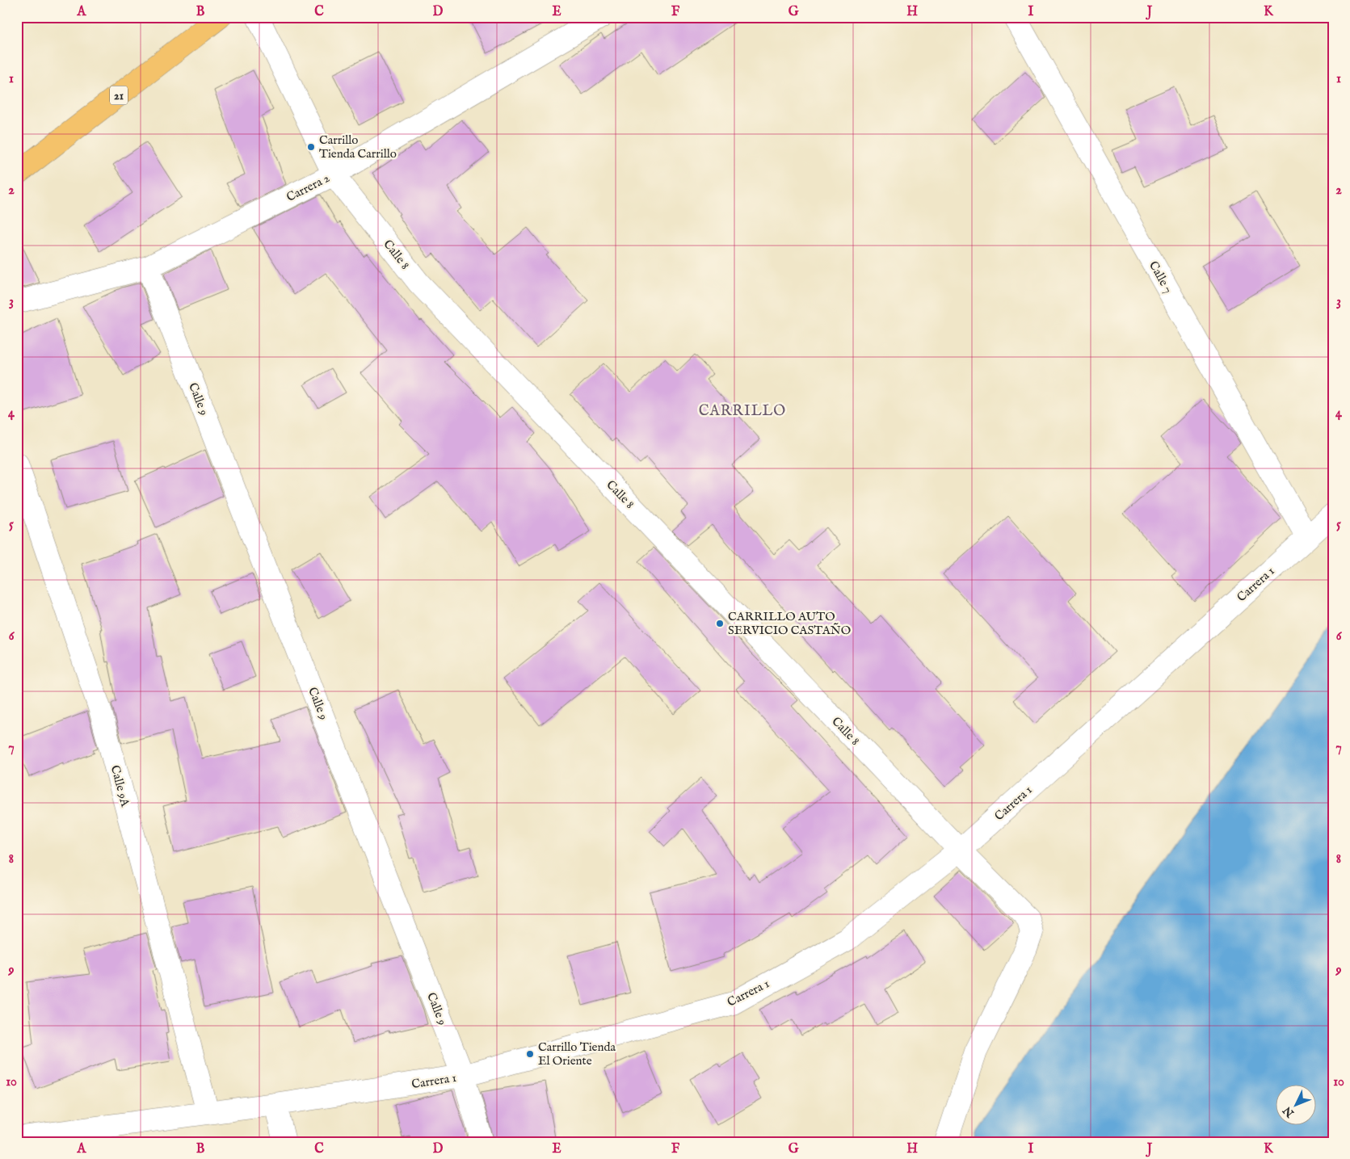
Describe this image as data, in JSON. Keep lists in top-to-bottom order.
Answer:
{
  "streets": {
    "main road": ["21"],
    "street": [
      "Carrera 2",
      "Calle 8",
      "Calle 7",
      "Calle 9",
      "Carrera 1",
      "Calle 9A"
    ]
  },
  "crossings": [
    ["Carrera 2", "Calle 8"],
    ["Carrera 2", "Calle 9"],
    ["Calle 8", "Carrera 1"],
    ["Calle 7", "Carrera 1"],
    ["Calle 9", "Carrera 1"],
    ["Carrera 1", "Calle 9A"]
  ],
  "districts": ["CARRILLO"],
  "places": ["Carrillo Tienda Carrillo", "CARRILLO AUTO SERVICIO CASTAÑO", "Carrillo Tienda El Oriente"],
  "north": "bottom left",
  "grid": {
    "columns": [
      "A",
      "B",
      "C",
      "D",
      "E",
      "F",
      "G",
      "H",
      "I",
      "J",
      "K"
    ],
    "rows": [
      "1",
      "2",
      "3",
      "4",
      "5",
      "6",
      "7",
      "8",
      "9",
      "10"
    ]
  }
}
